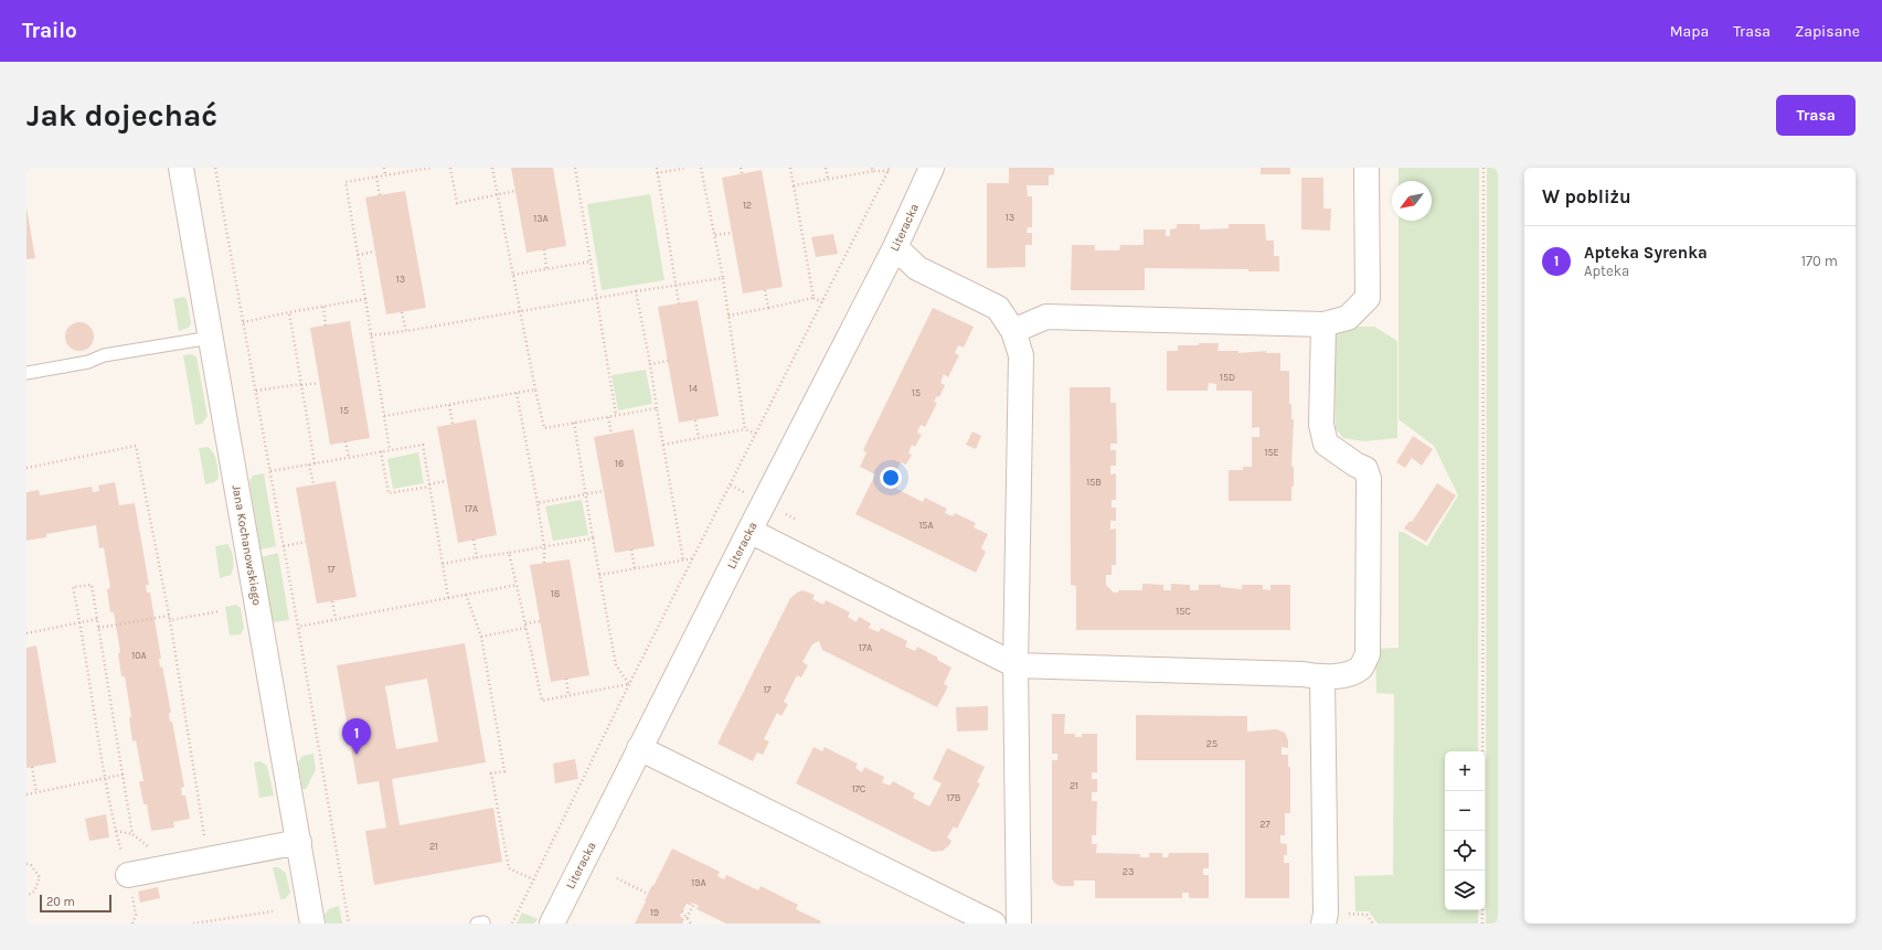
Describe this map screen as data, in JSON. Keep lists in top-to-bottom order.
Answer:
{
  "streets": {
    "street": ["Literacka", "Jana Kochanowskiego"]
  },
  "house_numbers": [
    "12",
    "13",
    "13A",
    "13",
    "15D",
    "14",
    "15",
    "15",
    "15E",
    "16",
    "15B",
    "17A",
    "15A",
    "17",
    "18",
    "15C",
    "17A",
    "10A",
    "17",
    "25",
    "21",
    "17C",
    "17B",
    "27",
    "21",
    "23",
    "19A",
    "19"
  ],
  "scale_bar": "20 m",
  "north": "bottom left",
  "page": {
    "header": "Trailo",
    "nav": ["Mapa", "Trasa", "Zapisane"],
    "buttons": "Trasa",
    "title": "Jak dojechać",
    "heading": "W pobliżu",
    "list": [
      {
        "mark": "1",
        "name": "Apteka Syrenka",
        "note": "Apteka",
        "value": "170 m"
      }
    ],
    "pins": "1",
    "map_buttons": ["+", "−"],
    "scale": "20 m"
  }
}
